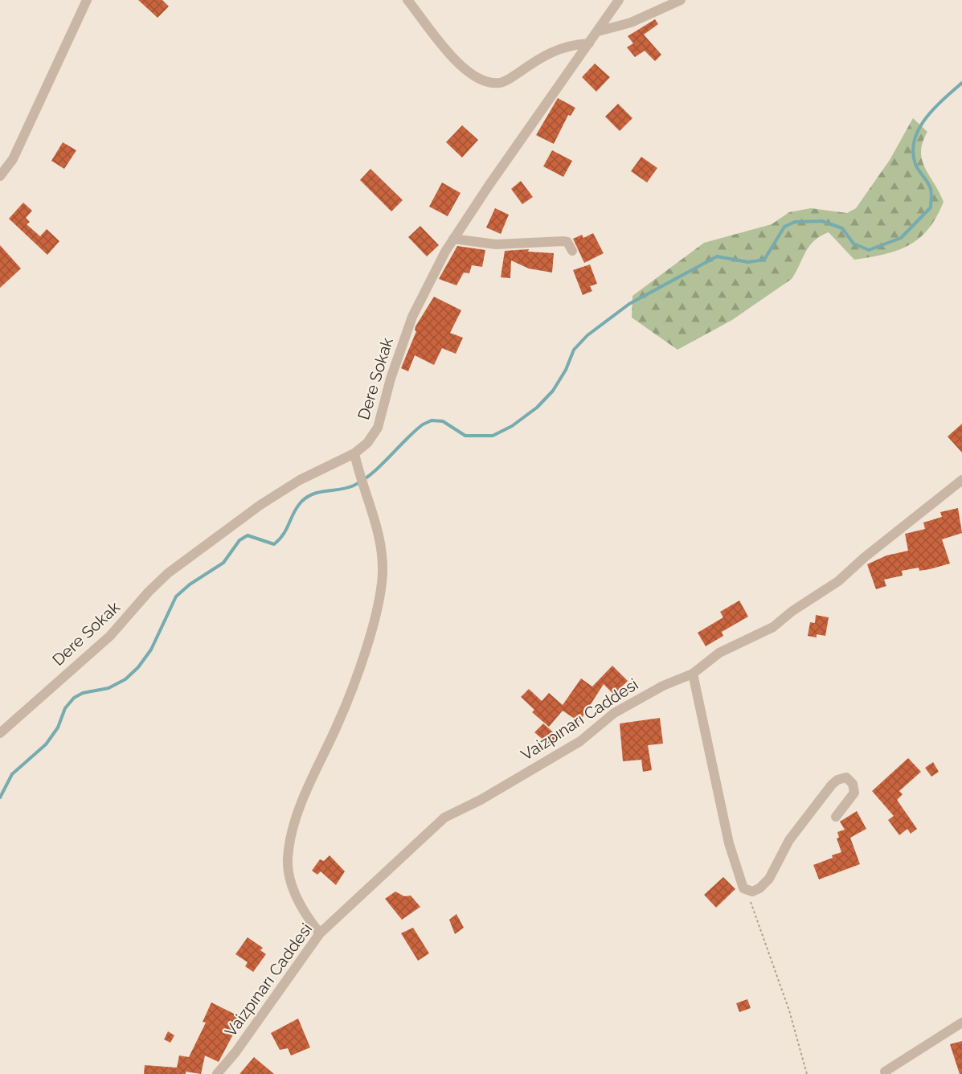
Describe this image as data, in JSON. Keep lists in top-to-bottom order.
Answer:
{
  "streets": {
    "street": ["Dere Sokak", "Vaizpınarı Caddesi"]
  }
}
